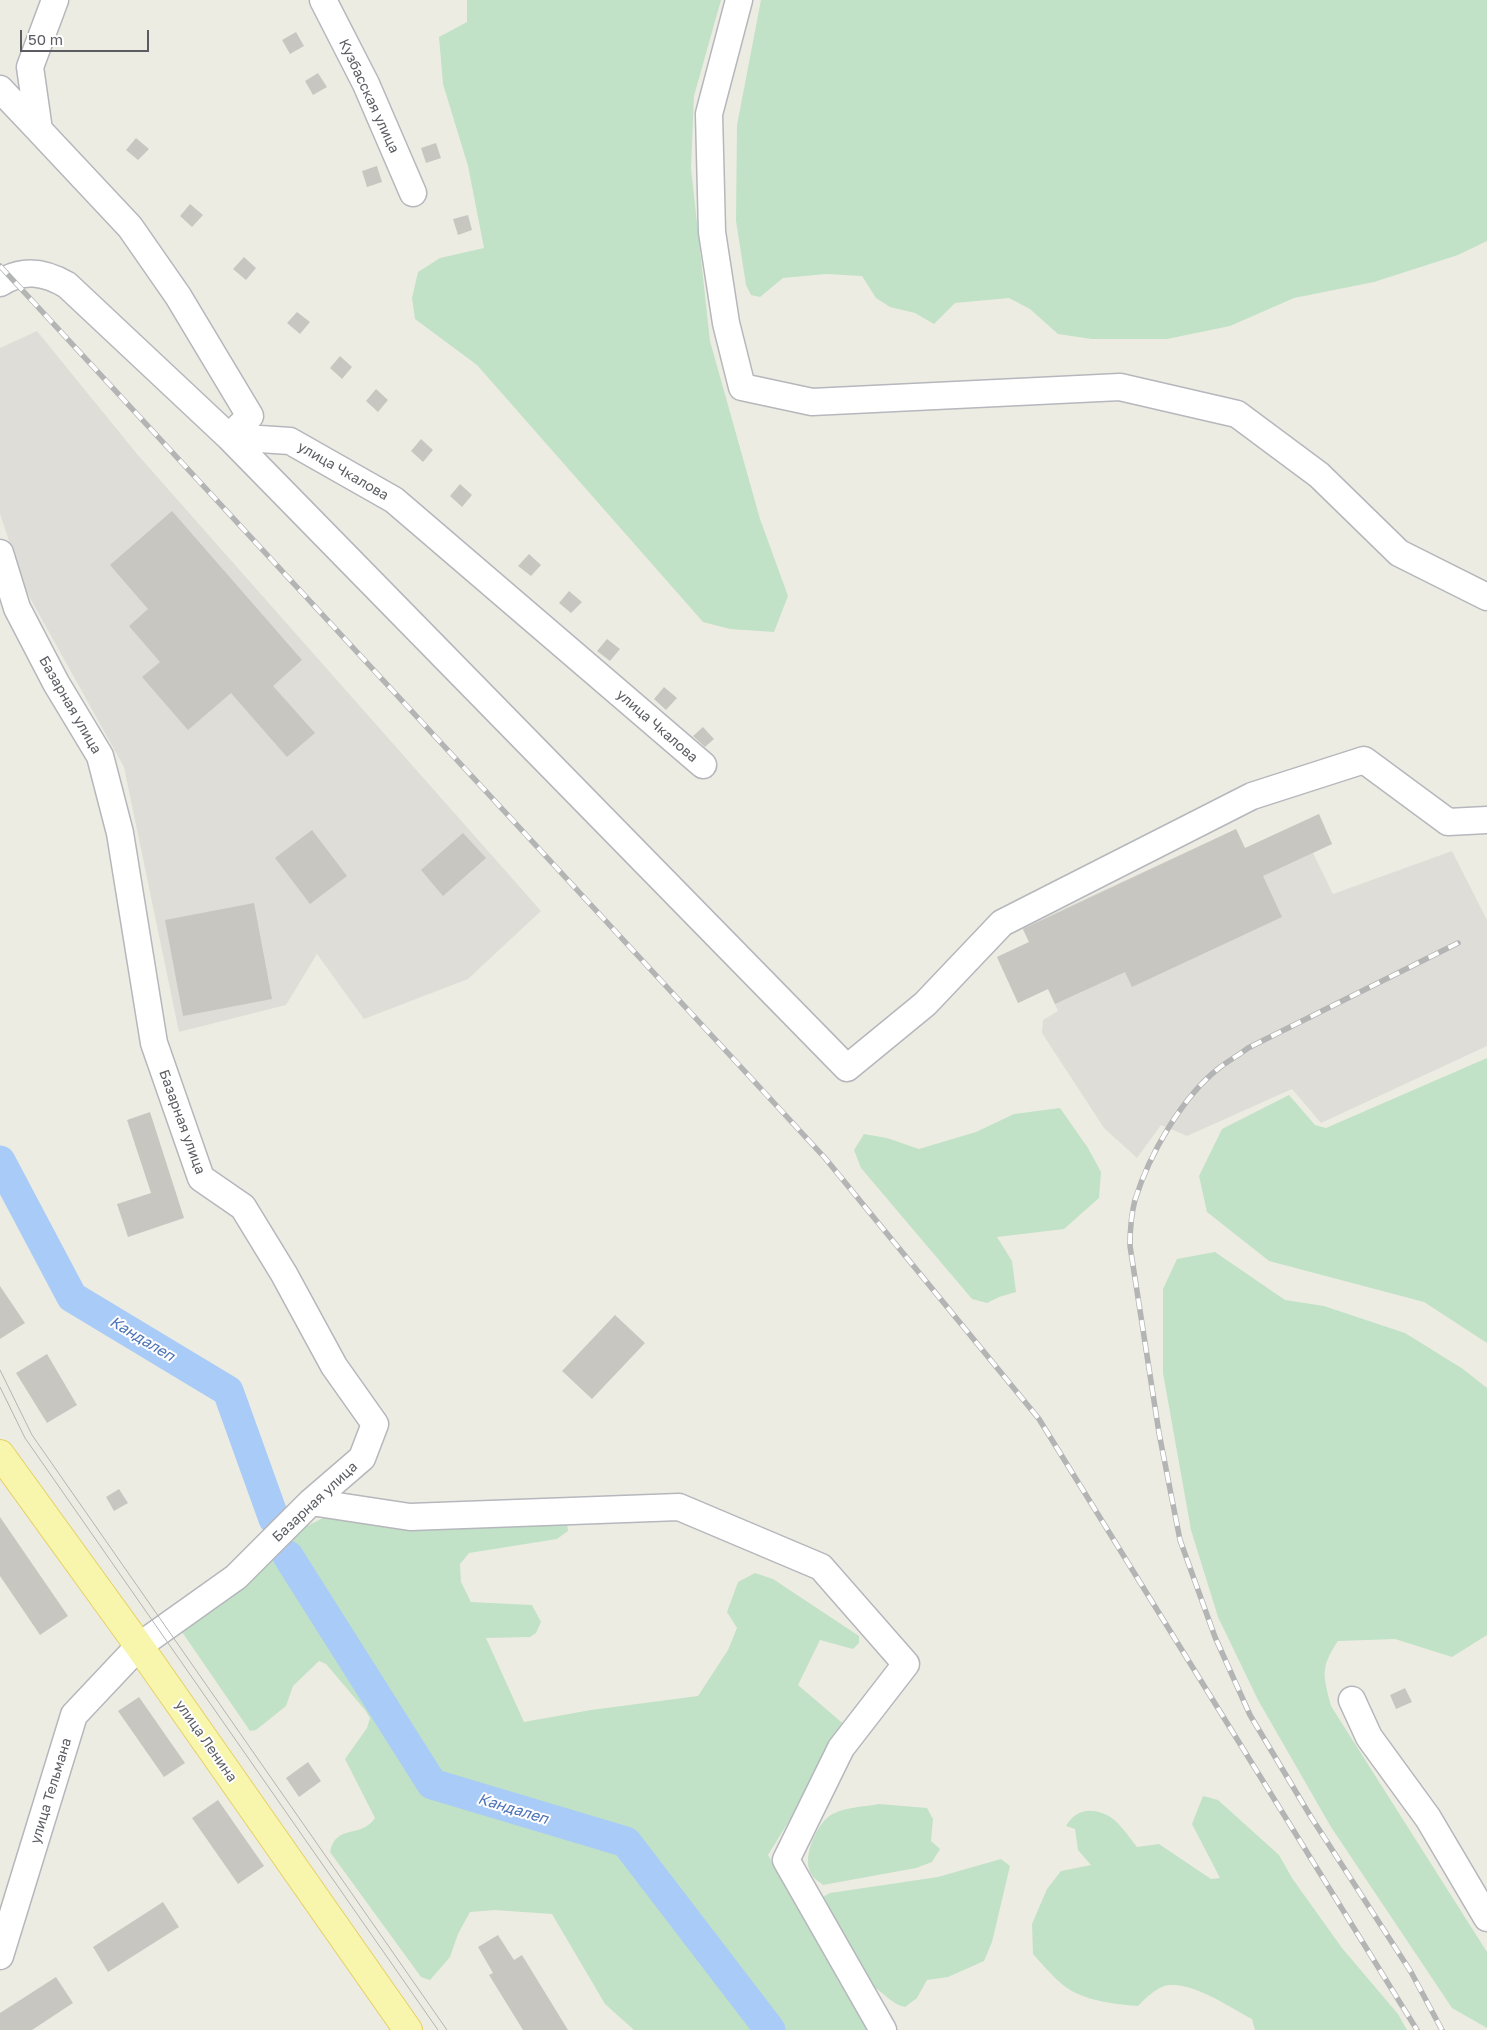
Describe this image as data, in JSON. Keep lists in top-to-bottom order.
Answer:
{
  "streets": {
    "main road": ["улица Ленина"],
    "street": [
      "Кузбасская улица",
      "улица Чкалова",
      "Базарная улица",
      "улица Тельмана"
    ]
  },
  "crossings": [
    ["Базарная улица", "улица Ленина"],
    ["Базарная улица", "улица Тельмана"],
    ["улица Ленина", "улица Тельмана"]
  ],
  "water": ["Кандалеп"],
  "scale_bar": "50 m"
}
